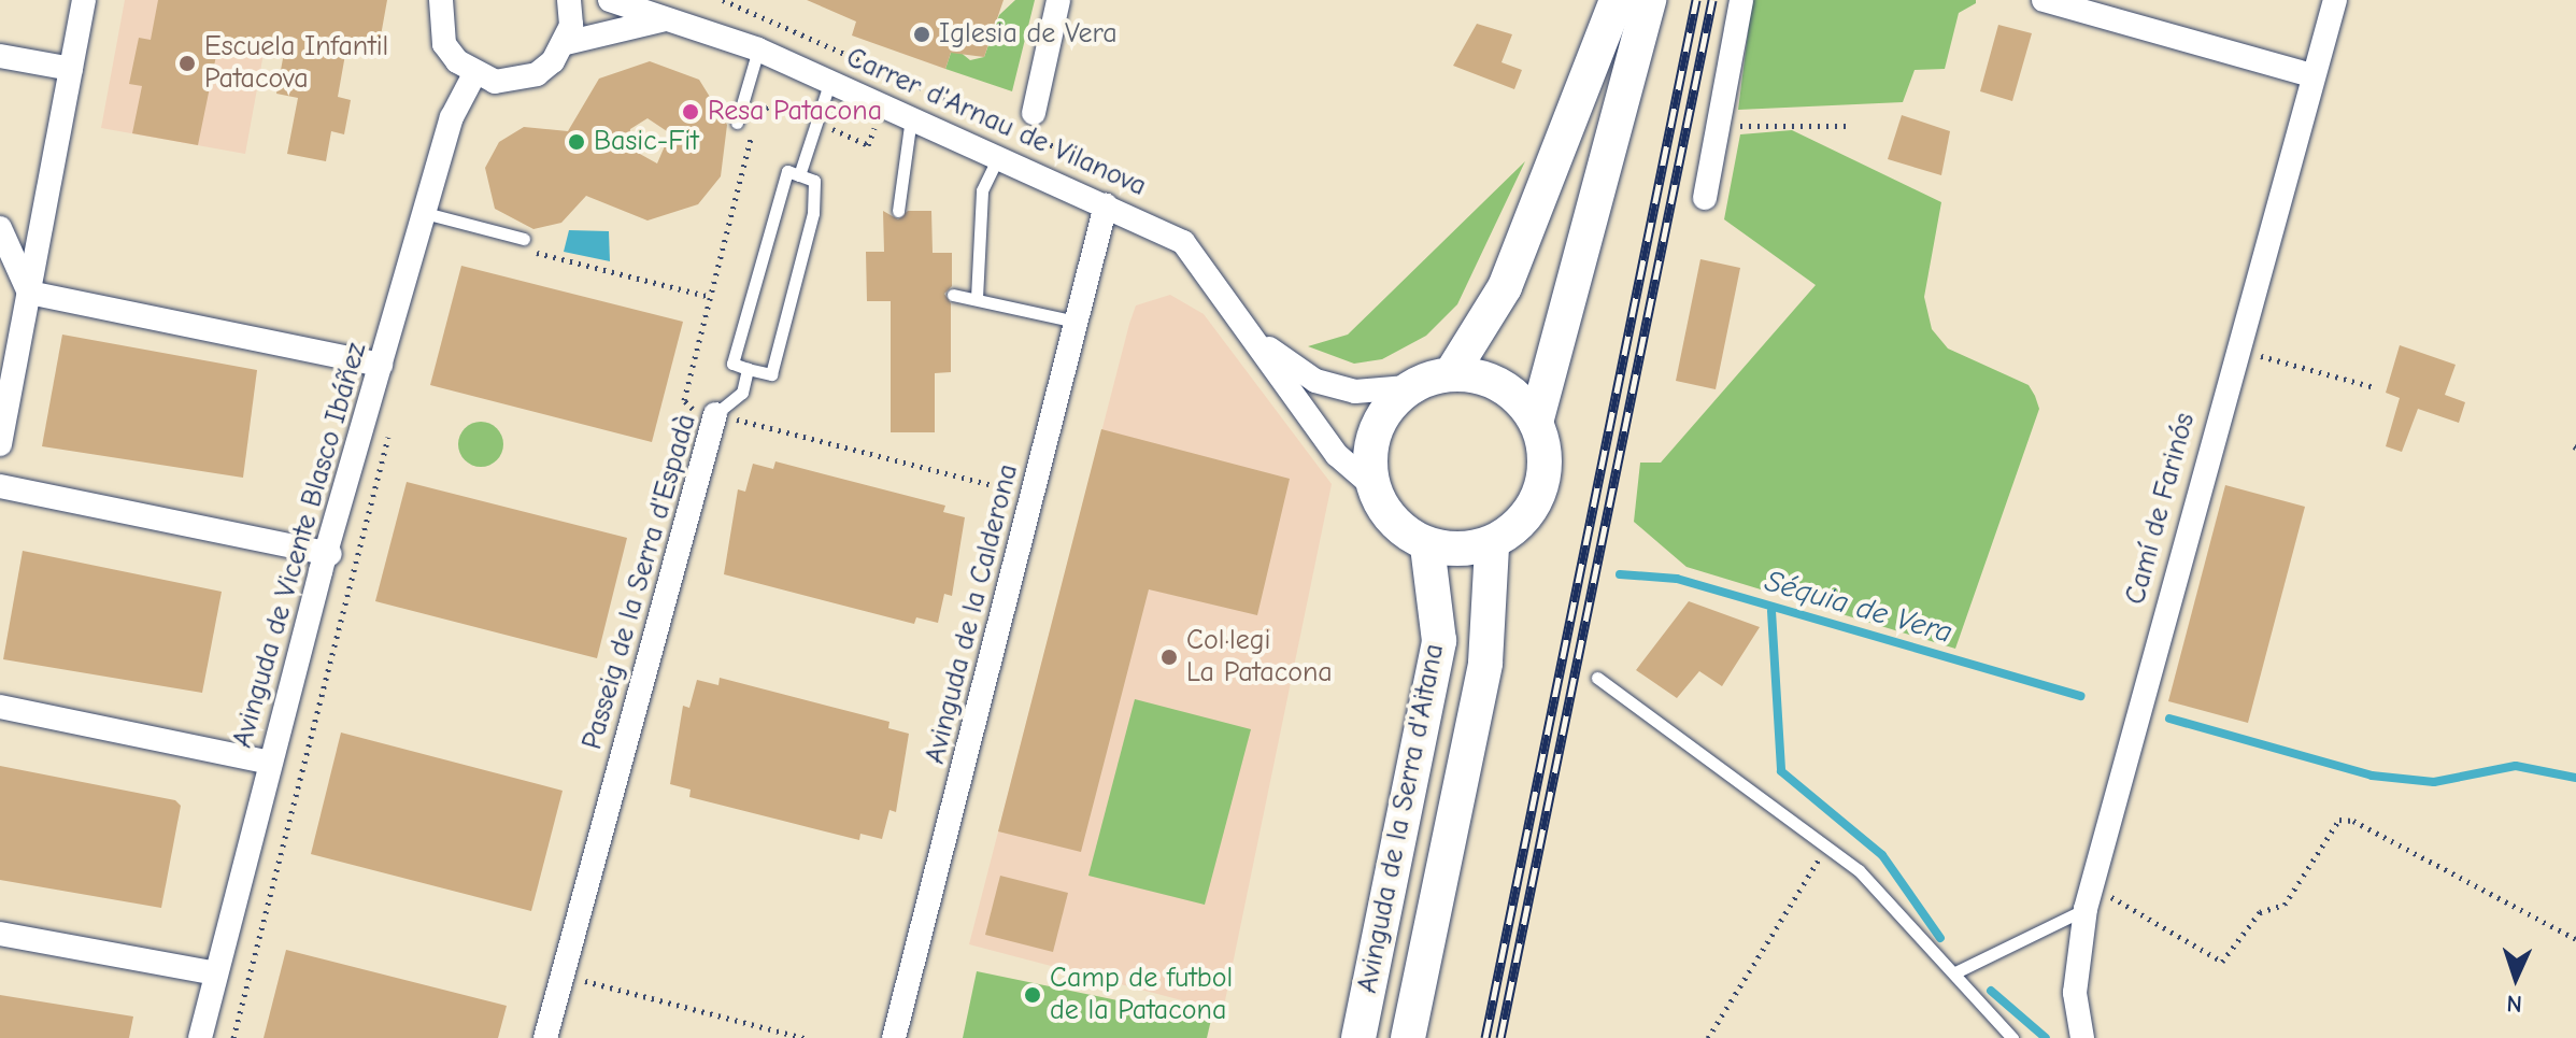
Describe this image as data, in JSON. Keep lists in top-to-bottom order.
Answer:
{
  "streets": {
    "main road": ["Avinguda de la Serra d'Aitana"],
    "street": [
      "Carrer d'Arnau de Vilanova",
      "Camí de Farinós",
      "Avinguda de Vicente Blasco Ibáñez",
      "Passeig de la Serra d'Espadà",
      "Avinguda de la Calderona"
    ]
  },
  "crossings": [
    ["Carrer d'Arnau de Vilanova", "Avinguda de la Calderona"],
    ["Carrer d'Arnau de Vilanova", "Avinguda de la Serra d'Aitana"]
  ],
  "water": ["Séquia de Vera"],
  "places": [
    "Iglesia de Vera",
    "Escuela Infantil Patacova",
    "Resa Patacona",
    "Basic-Fit",
    "Col·legi La Patacona",
    "Camp de futbol de la Patacona"
  ],
  "north": "bottom"
}
